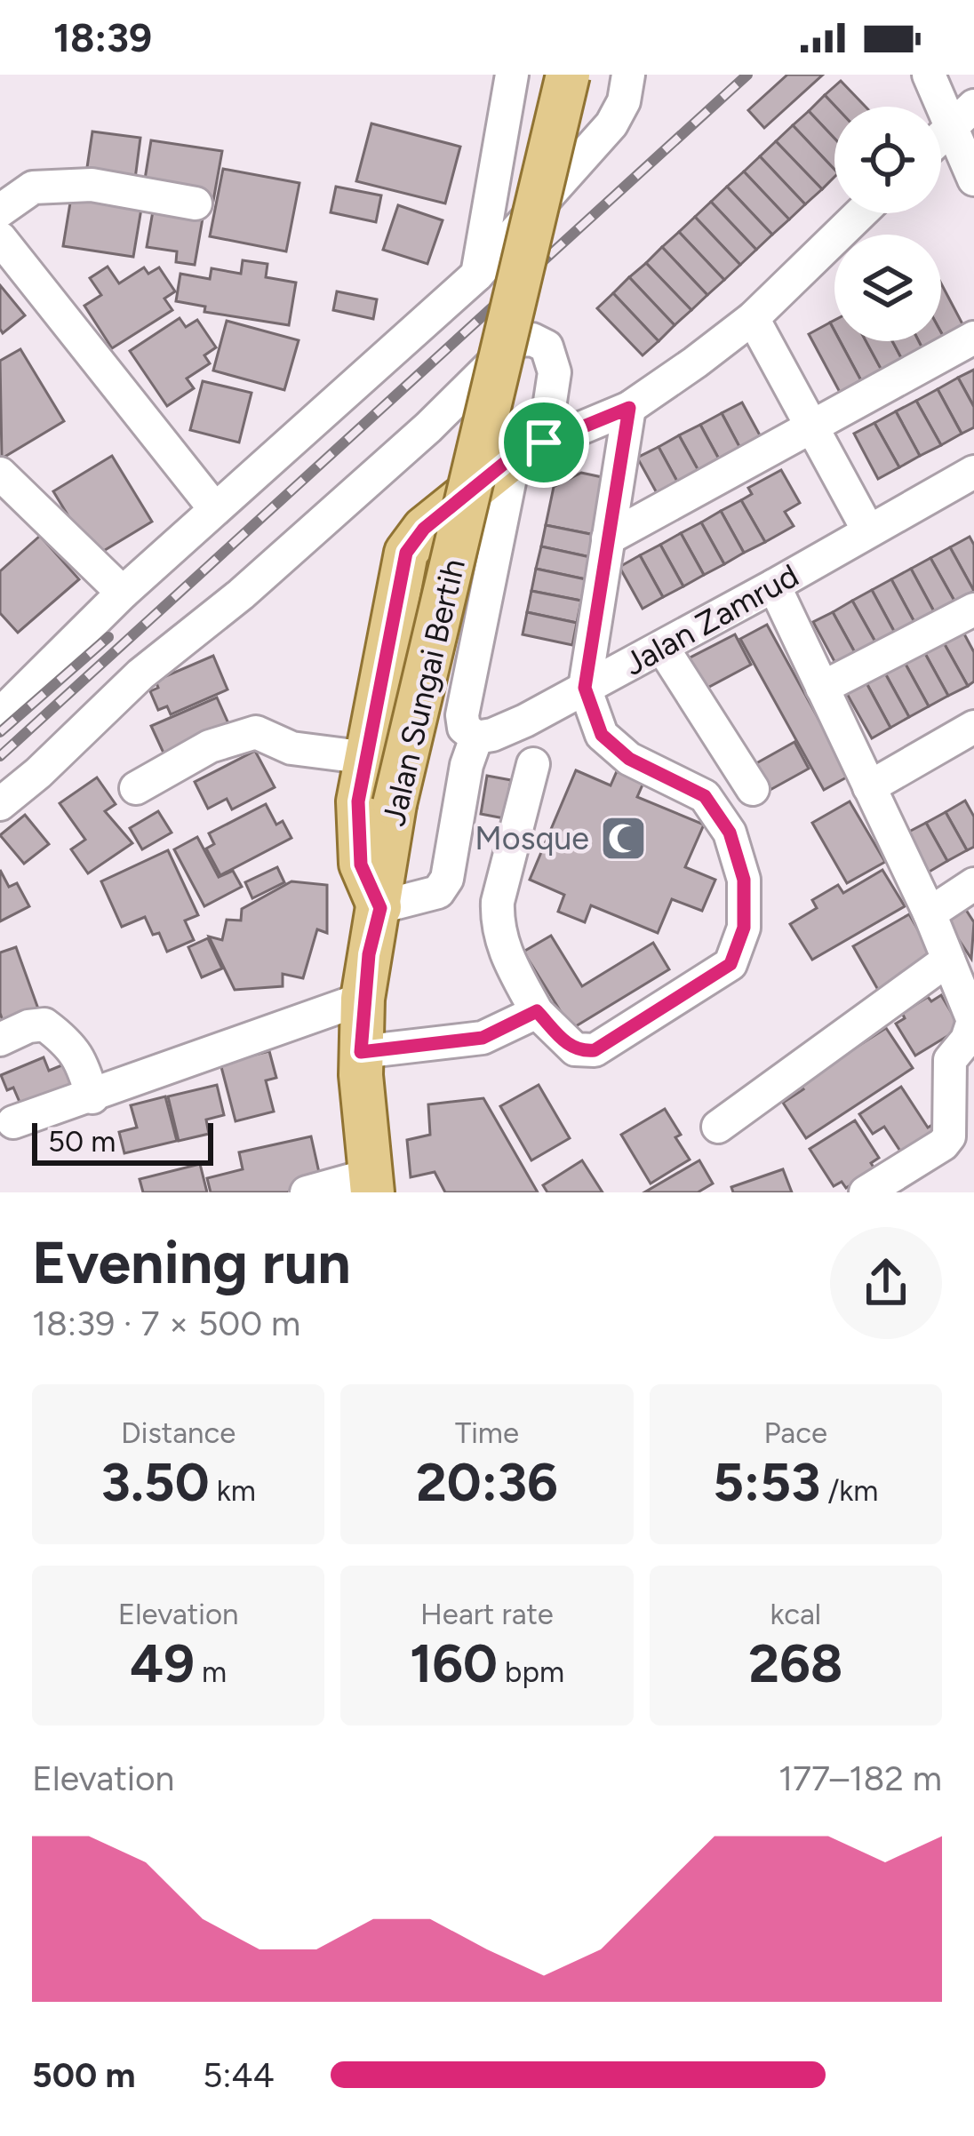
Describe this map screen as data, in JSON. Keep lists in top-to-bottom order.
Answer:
{
  "streets": {
    "main road": ["Jalan Sungai Bertih"],
    "street": ["Jalan Zamrud"]
  },
  "places": {
    "mosque": ["Mosque"]
  },
  "scale_bar": "50 m",
  "page": {
    "status": "18:39",
    "scale": "50 m",
    "heading": ["Evening run", "18:39 · 7 × 500 m"],
    "stats": [
      ["Distance", "3.50 km"],
      ["Time", "20:36"],
      ["Pace", "5:53 /km"],
      ["Elevation", "49 m"],
      ["Heart rate", "160 bpm"],
      ["kcal", "268"]
    ],
    "chart": ["Elevation", "177–182 m"],
    "list": [
      {
        "name": "500 m",
        "note": "5:44"
      }
    ]
  }
}
